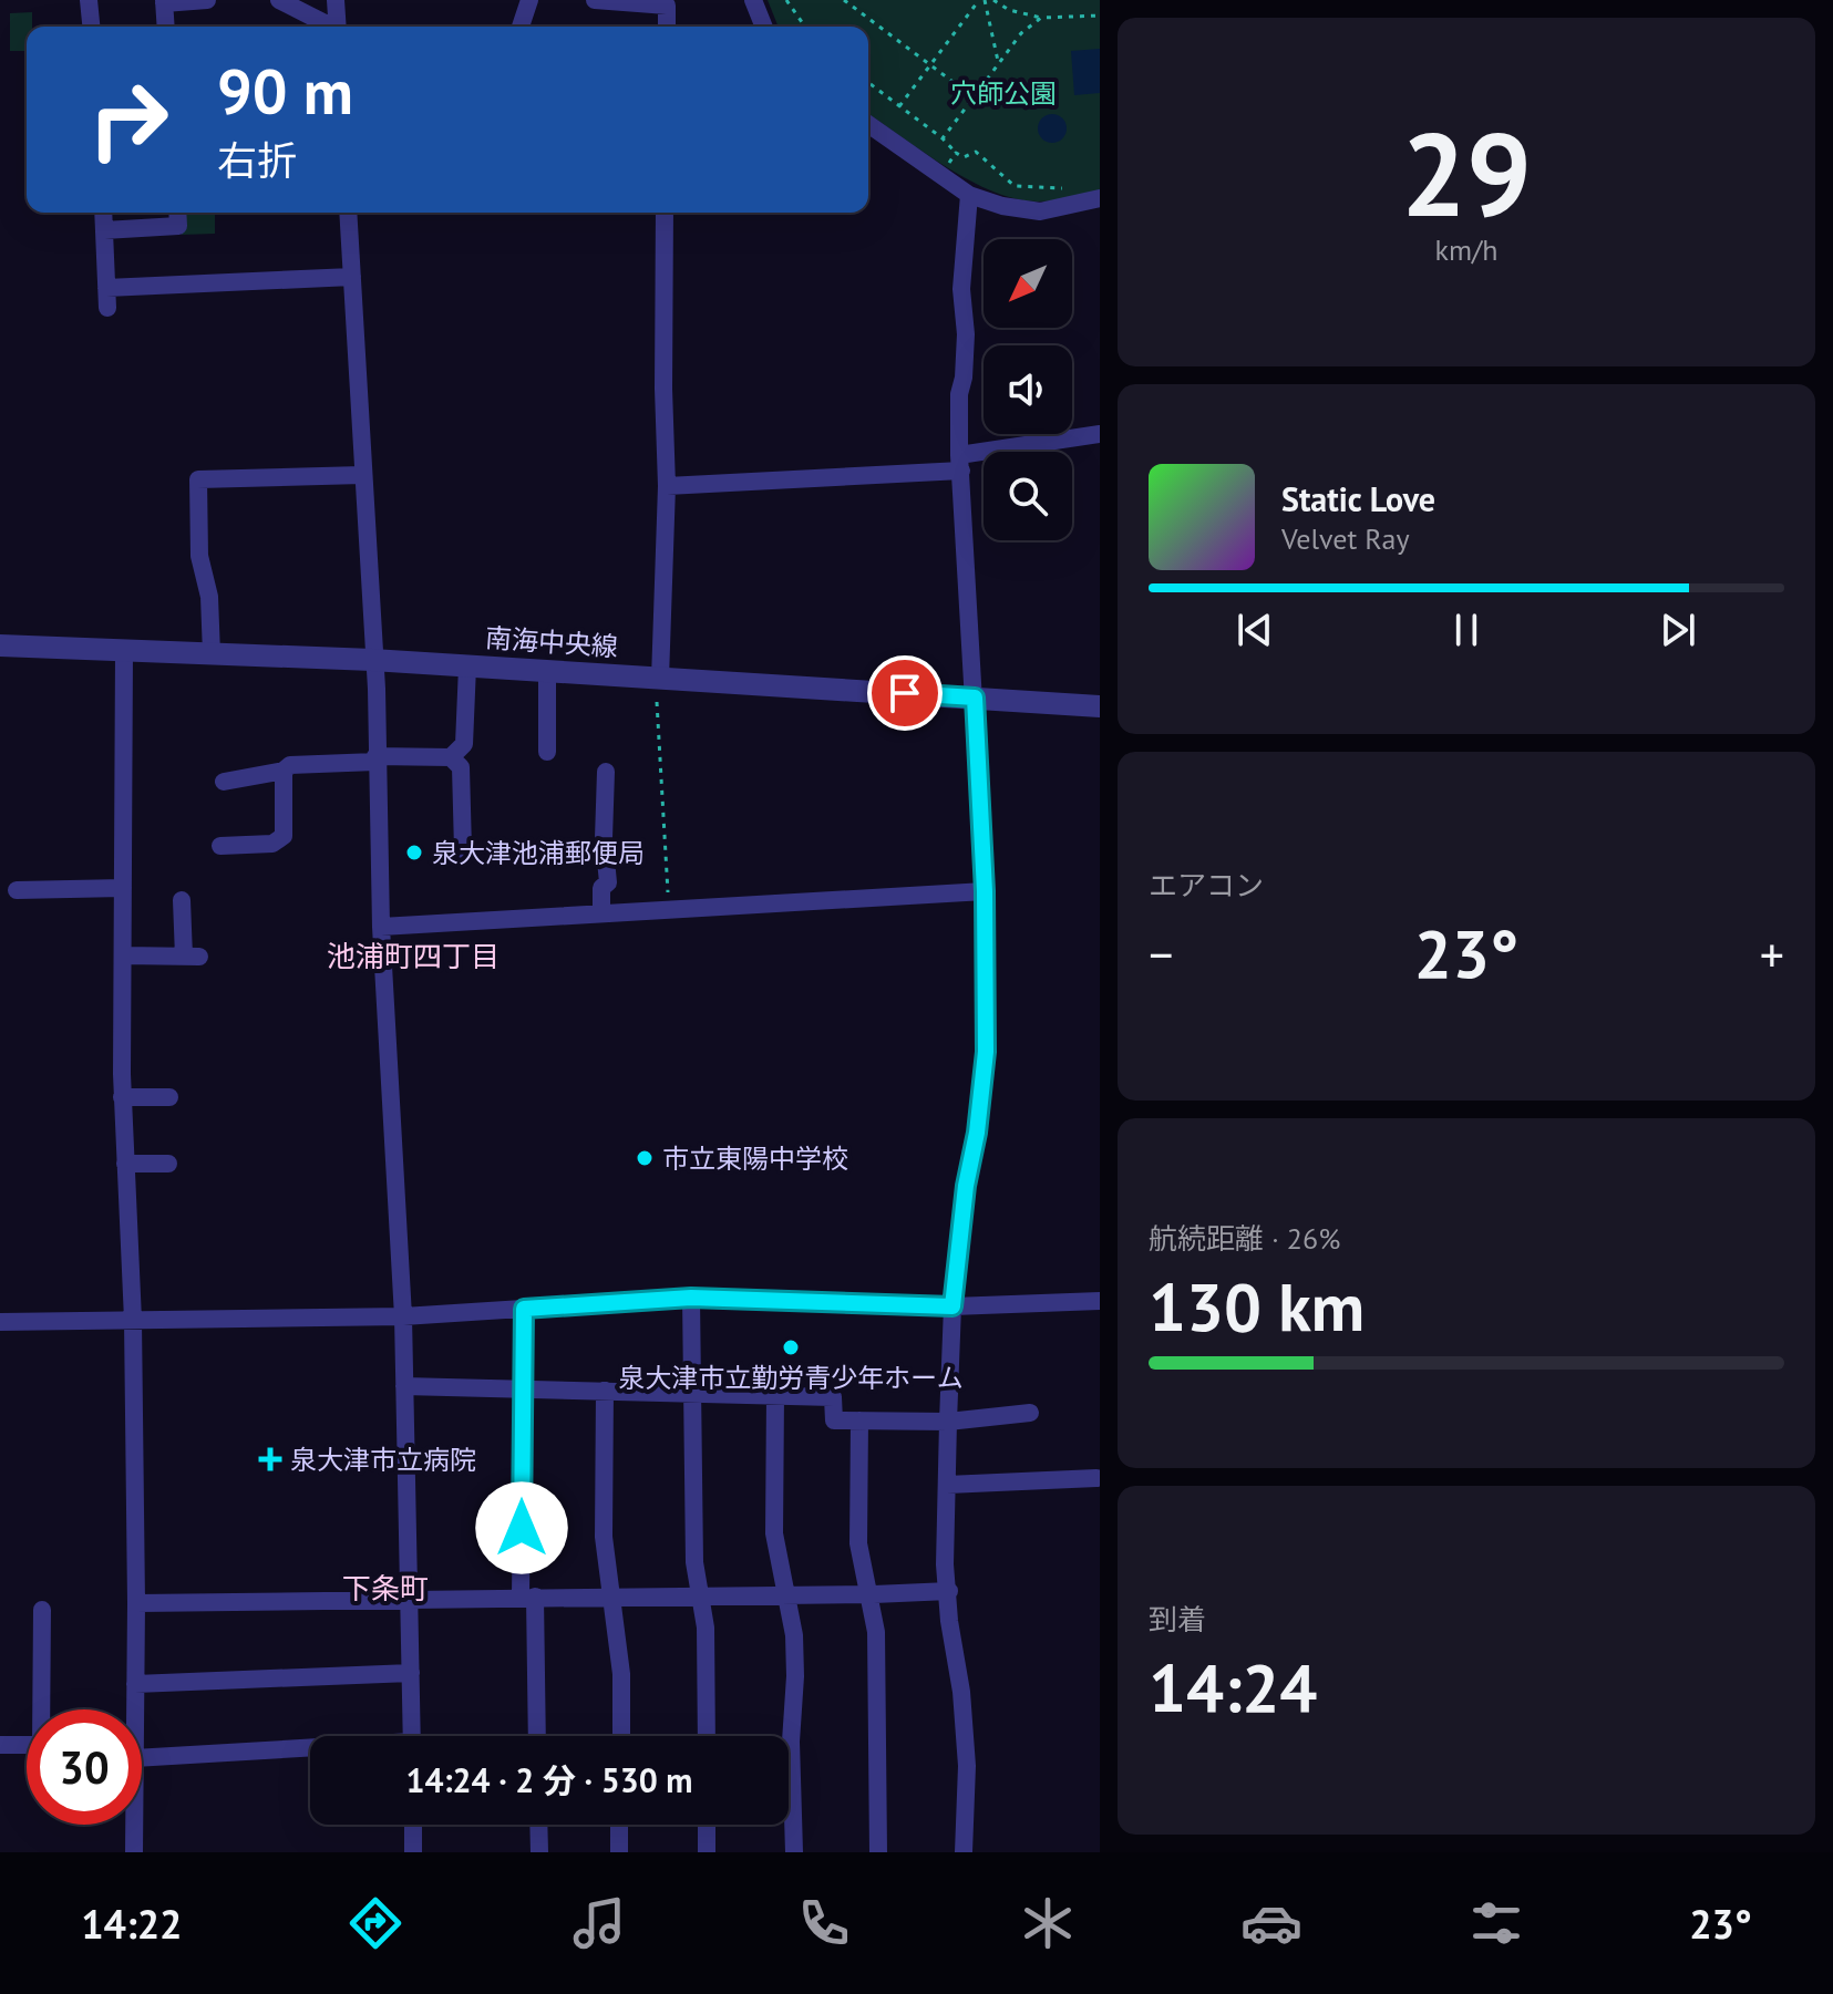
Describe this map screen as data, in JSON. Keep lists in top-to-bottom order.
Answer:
{
  "streets": {
    "street": ["南海中央線"]
  },
  "districts": ["池浦町四丁目", "下条町"],
  "parks": ["穴師公園"],
  "places": {
    "other": ["泉大津池浦郵便局", "市立東陽中学校", "泉大津市立勤労青少年ホーム"],
    "health": ["泉大津市立病院"]
  },
  "north": "bottom left",
  "page": {
    "tile": [
      ["29", "km/h"],
      "エアコン",
      ["航続距離 · 26%", "130 km"],
      ["到着", "14:24"]
    ],
    "turn": ["90 m", "右折"],
    "song": ["Static Love", "Velvet Ray"],
    "heat": ["−", "23°", "+"],
    "limit": "30",
    "trip": "14:24 · 2 分 · 530 m",
    "tabs": ["14:22", "23°"]
  }
}
